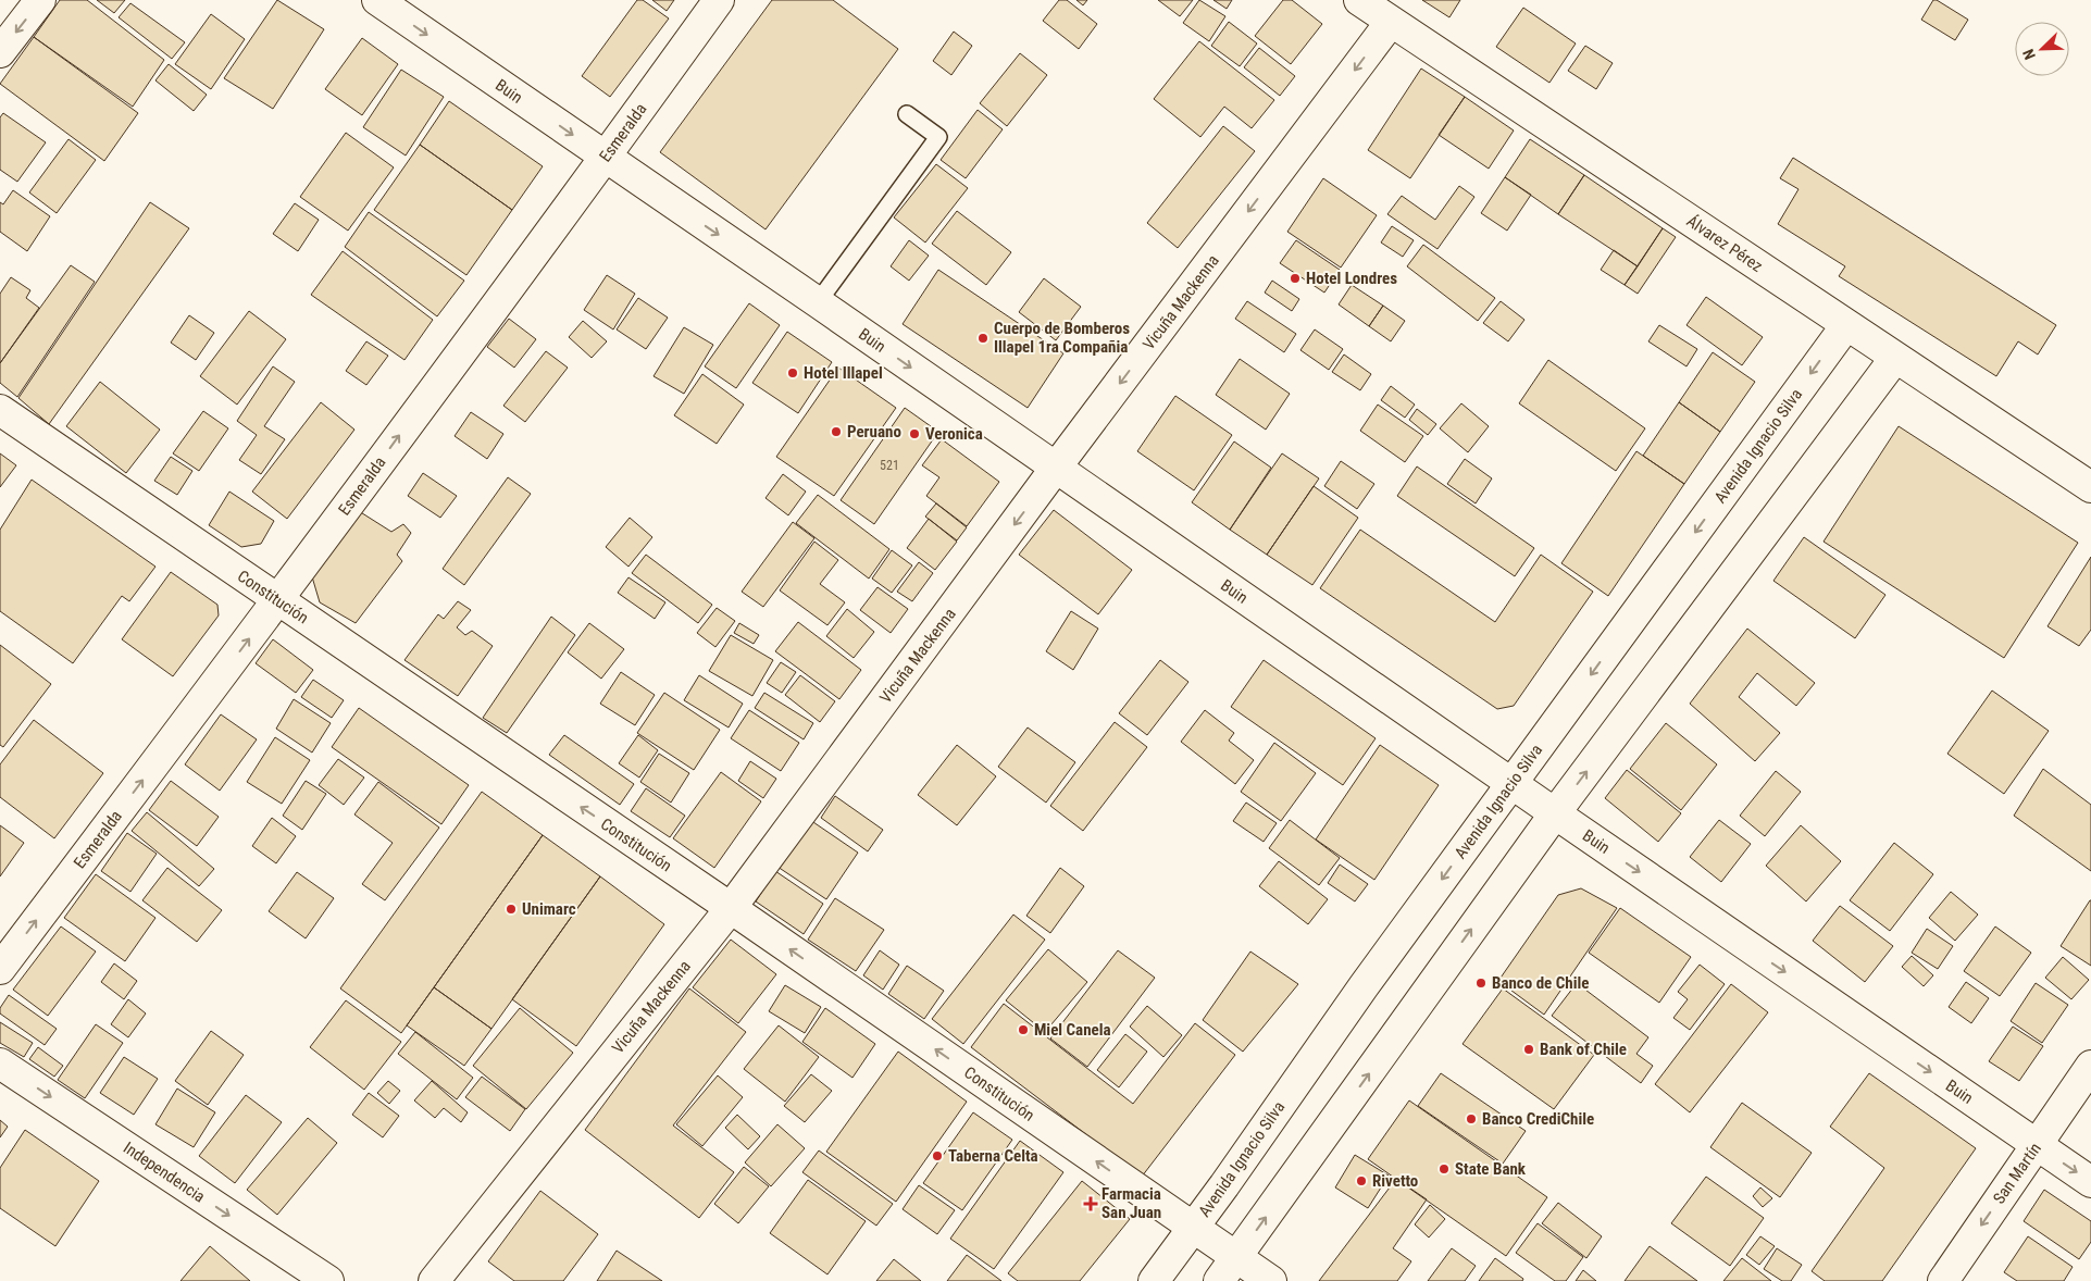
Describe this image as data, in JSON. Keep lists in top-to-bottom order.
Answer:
{
  "streets": {
    "street": [
      "Buin",
      "Esmeralda",
      "Álvarez Pérez",
      "Vicuña Mackenna",
      "Avenida Ignacio Silva",
      "Constitución",
      "Independencia",
      "San Martín"
    ]
  },
  "crossings": [
    ["Buin", "Esmeralda"],
    ["Buin", "Vicuña Mackenna"],
    ["Buin", "Avenida Ignacio Silva"],
    ["Buin", "San Martín"],
    ["Esmeralda", "Constitución"],
    ["Álvarez Pérez", "Vicuña Mackenna"],
    ["Álvarez Pérez", "Avenida Ignacio Silva"],
    ["Vicuña Mackenna", "Constitución"],
    ["Avenida Ignacio Silva", "Constitución"]
  ],
  "one_way": [
    "Buin",
    "Esmeralda",
    "Vicuña Mackenna",
    "Constitución",
    "Independencia",
    "San Martín"
  ],
  "places": {
    "other": [
      "Hotel Londres",
      "Cuerpo de Bomberos Illapel 1ra Compañia",
      "Hotel Illapel",
      "Peruano",
      "Veronica",
      "Unimarc",
      "Banco de Chile",
      "Miel Canela",
      "Bank of Chile",
      "Banco CrediChile",
      "Taberna Celta",
      "State Bank",
      "Rivetto"
    ],
    "health": ["Farmacia San Juan"]
  },
  "house_numbers": ["521"],
  "north": "bottom left"
}
